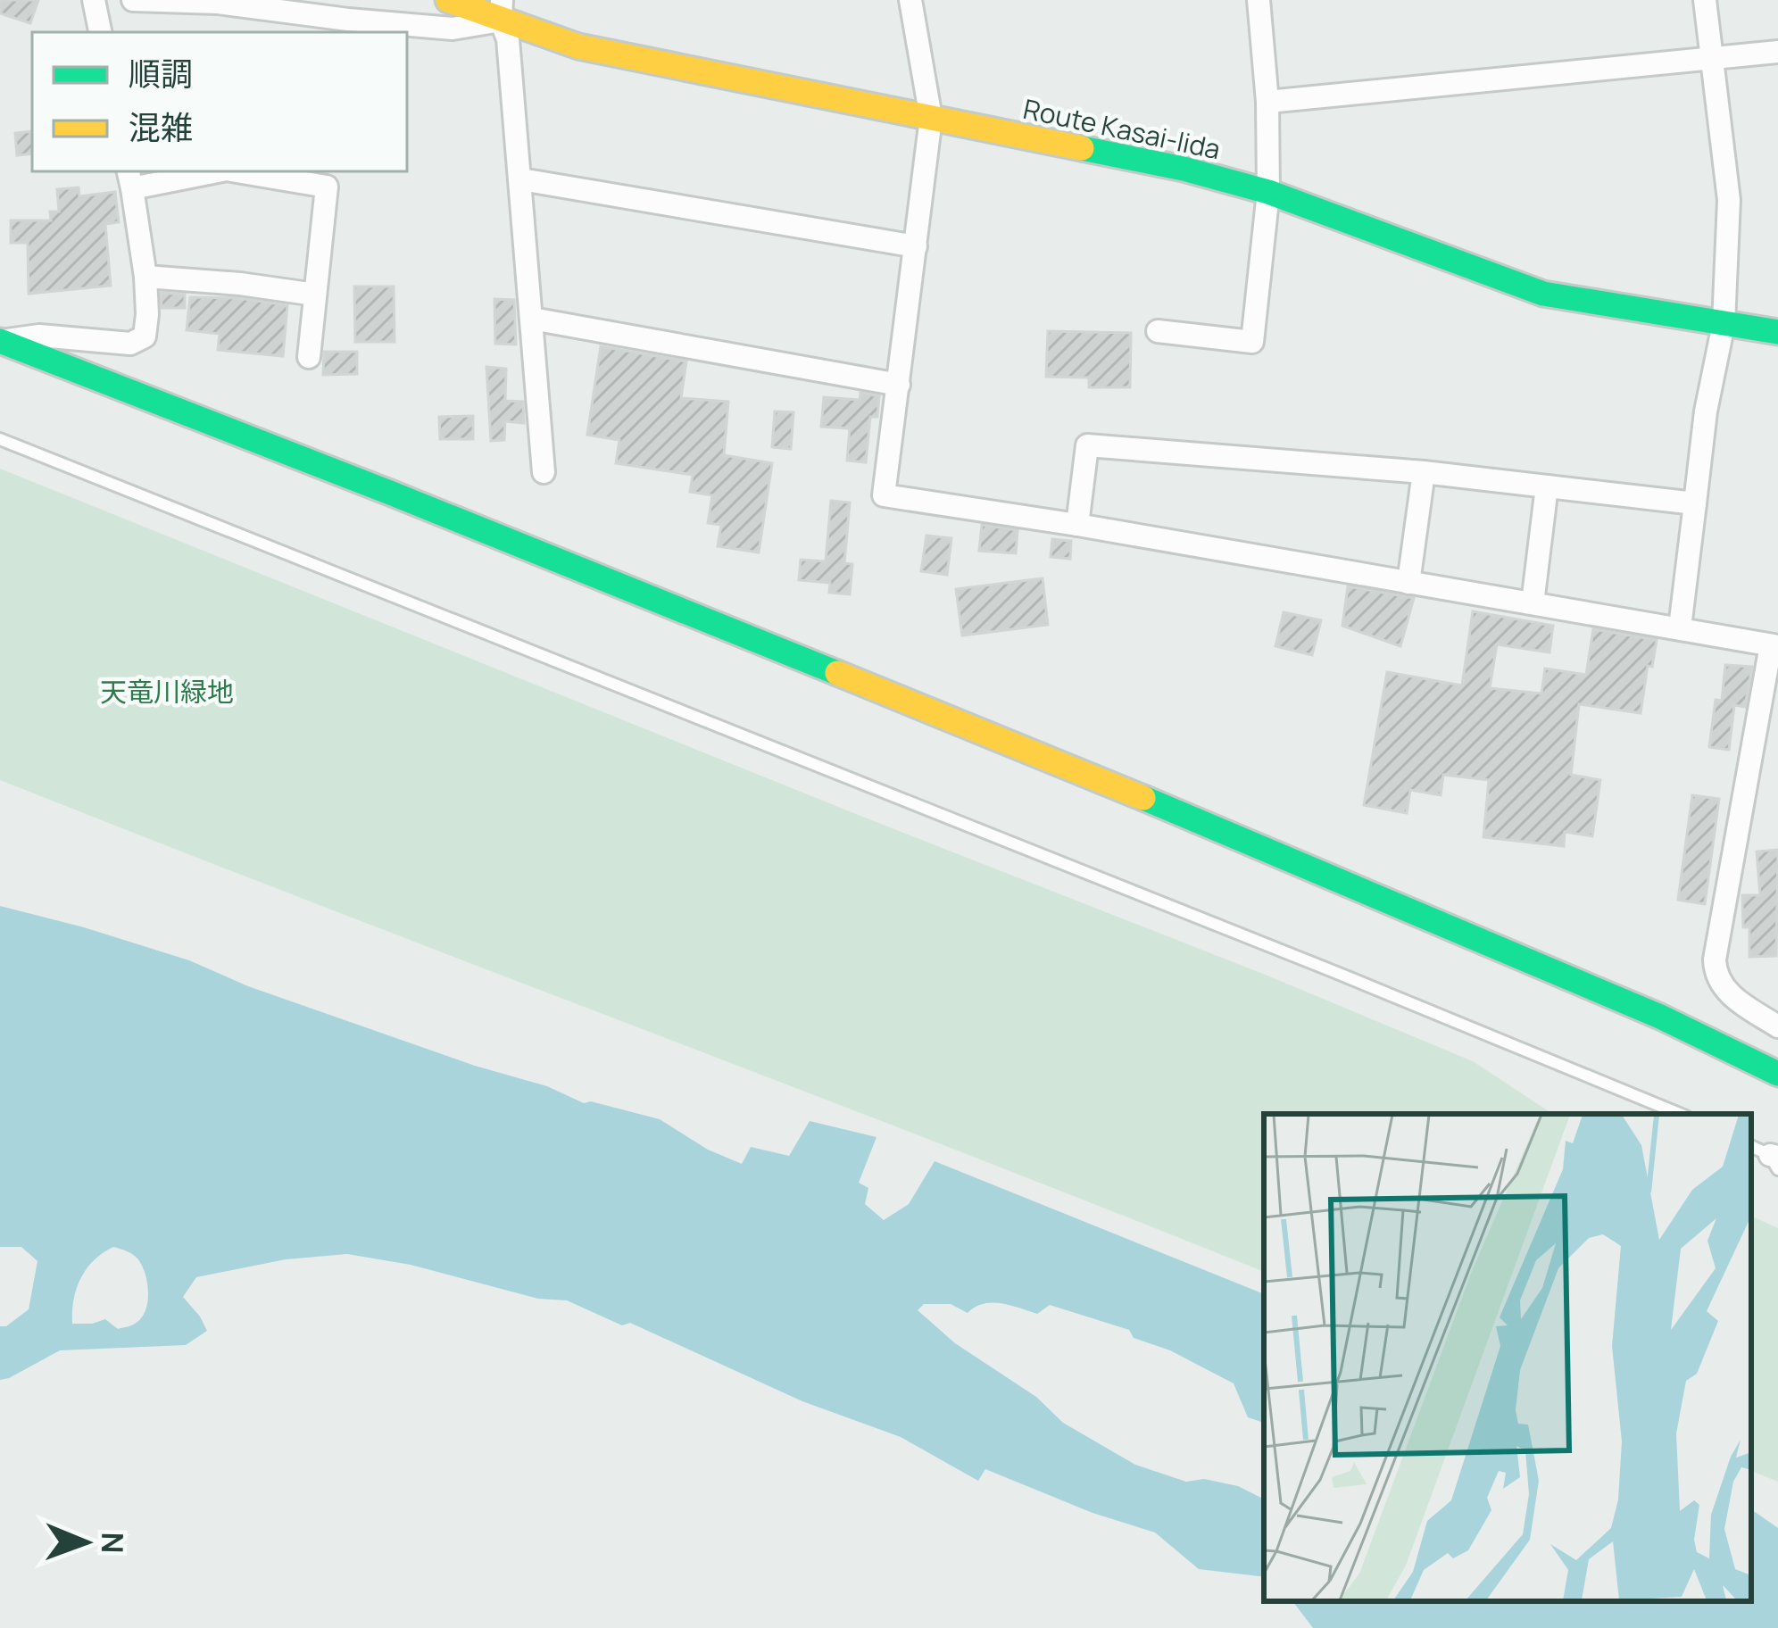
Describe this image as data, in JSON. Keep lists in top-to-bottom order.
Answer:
{
  "streets": {
    "street": ["Route Kasai-Iida"]
  },
  "parks": ["天竜川緑地"],
  "legend": ["順調", "混雑"],
  "north": "right"
}
